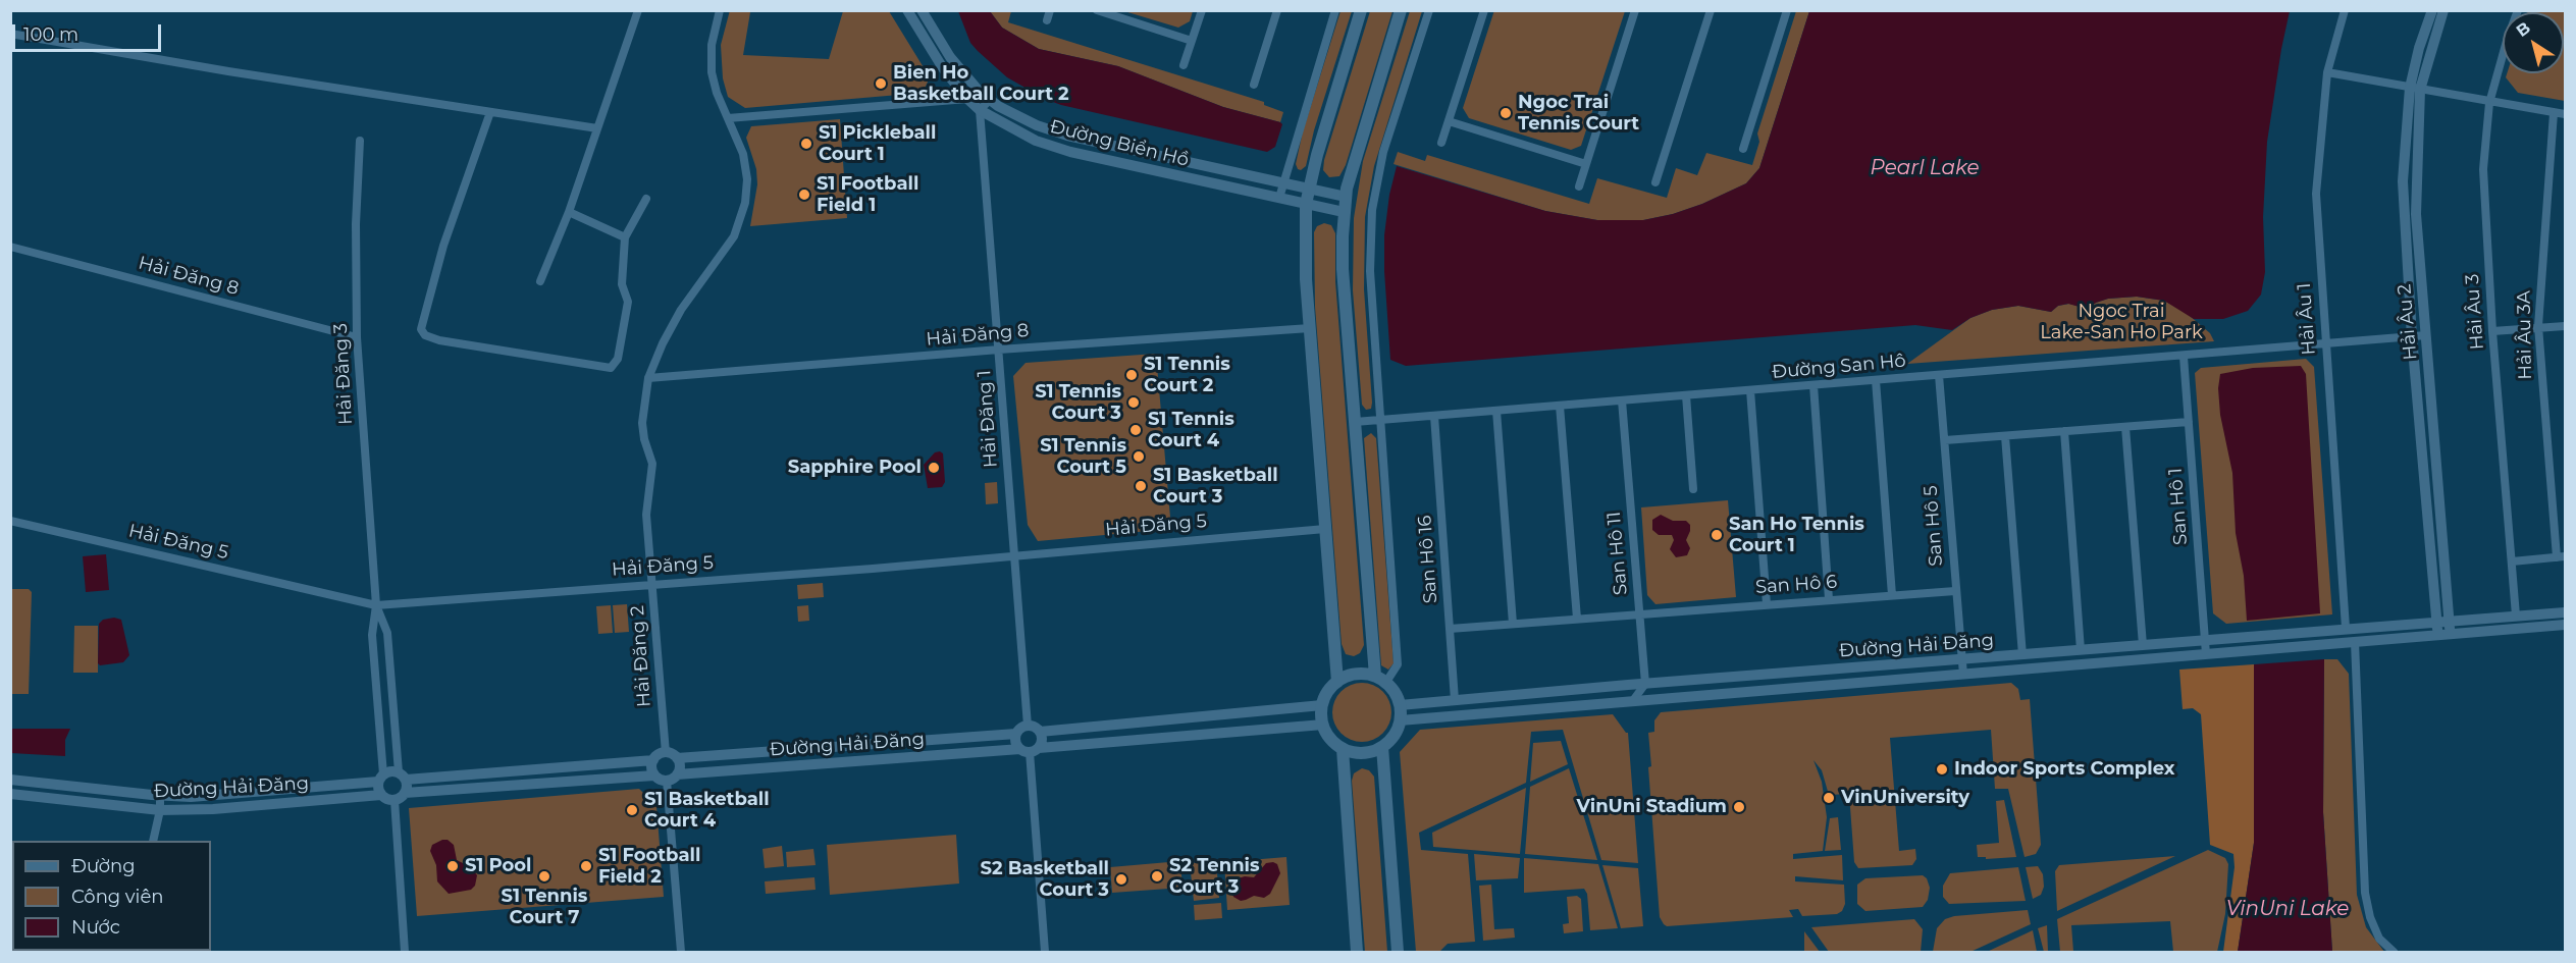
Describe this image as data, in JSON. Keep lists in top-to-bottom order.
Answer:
{
  "streets": {
    "street": [
      "Đường Biển Hồ",
      "Hải Đăng 8",
      "Hải Âu 3",
      "Hải Âu 1",
      "Hải Âu 2",
      "Hải Âu 3A",
      "Đường San Hô",
      "Hải Đăng 3",
      "Hải Đăng 1",
      "San Hô 1",
      "Hải Đăng 5",
      "San Hô 5",
      "San Hô 11",
      "San Hô 16",
      "San Hô 6",
      "Đường Hải Đăng",
      "Hải Đăng 2"
    ]
  },
  "crossings": [
    ["Đường Biển Hồ", "Hải Đăng 1"],
    ["Hải Đăng 8", "Hải Đăng 3"],
    ["Hải Đăng 8", "Hải Đăng 1"],
    ["Hải Đăng 8", "Hải Đăng 2"],
    ["Hải Âu 3", "Đường Hải Đăng"],
    ["Hải Âu 1", "Đường San Hô"],
    ["Hải Âu 1", "Đường Hải Đăng"],
    ["Hải Âu 2", "Đường San Hô"],
    ["Hải Âu 2", "Đường Hải Đăng"],
    ["Đường San Hô", "San Hô 1"],
    ["Đường San Hô", "San Hô 5"],
    ["Đường San Hô", "San Hô 11"],
    ["Đường San Hô", "San Hô 16"],
    ["Hải Đăng 3", "Hải Đăng 5"],
    ["Hải Đăng 3", "Đường Hải Đăng"],
    ["Hải Đăng 1", "Hải Đăng 5"],
    ["Hải Đăng 1", "Đường Hải Đăng"],
    ["San Hô 1", "Đường Hải Đăng"],
    ["Hải Đăng 5", "Hải Đăng 2"],
    ["San Hô 5", "San Hô 6"],
    ["San Hô 5", "Đường Hải Đăng"],
    ["San Hô 11", "San Hô 6"],
    ["San Hô 11", "Đường Hải Đăng"],
    ["San Hô 16", "San Hô 6"],
    ["San Hô 16", "Đường Hải Đăng"],
    ["Đường Hải Đăng", "Hải Đăng 2"]
  ],
  "water": ["Pearl Lake", "VinUni Lake"],
  "parks": ["Ngoc Trai Lake-San Ho Park"],
  "places": [
    "Bien Ho Basketball Court 2",
    "Ngoc Trai Tennis Court",
    "S1 Pickleball Court 1",
    "S1 Football Field 1",
    "S1 Tennis Court 2",
    "S1 Tennis Court 3",
    "S1 Tennis Court 4",
    "S1 Tennis Court 5",
    "Sapphire Pool",
    "S1 Basketball Court 3",
    "San Ho Tennis Court 1",
    "Indoor Sports Complex",
    "VinUniversity",
    "VinUni Stadium",
    "S1 Basketball Court 4",
    "S1 Pool",
    "S1 Football Field 2",
    "S1 Tennis Court 7",
    "S2 Tennis Court 3",
    "S2 Basketball Court 3"
  ],
  "legend": ["Đường", "Công viên", "Nước"],
  "scale_bar": "100 m",
  "north": "top left"
}
